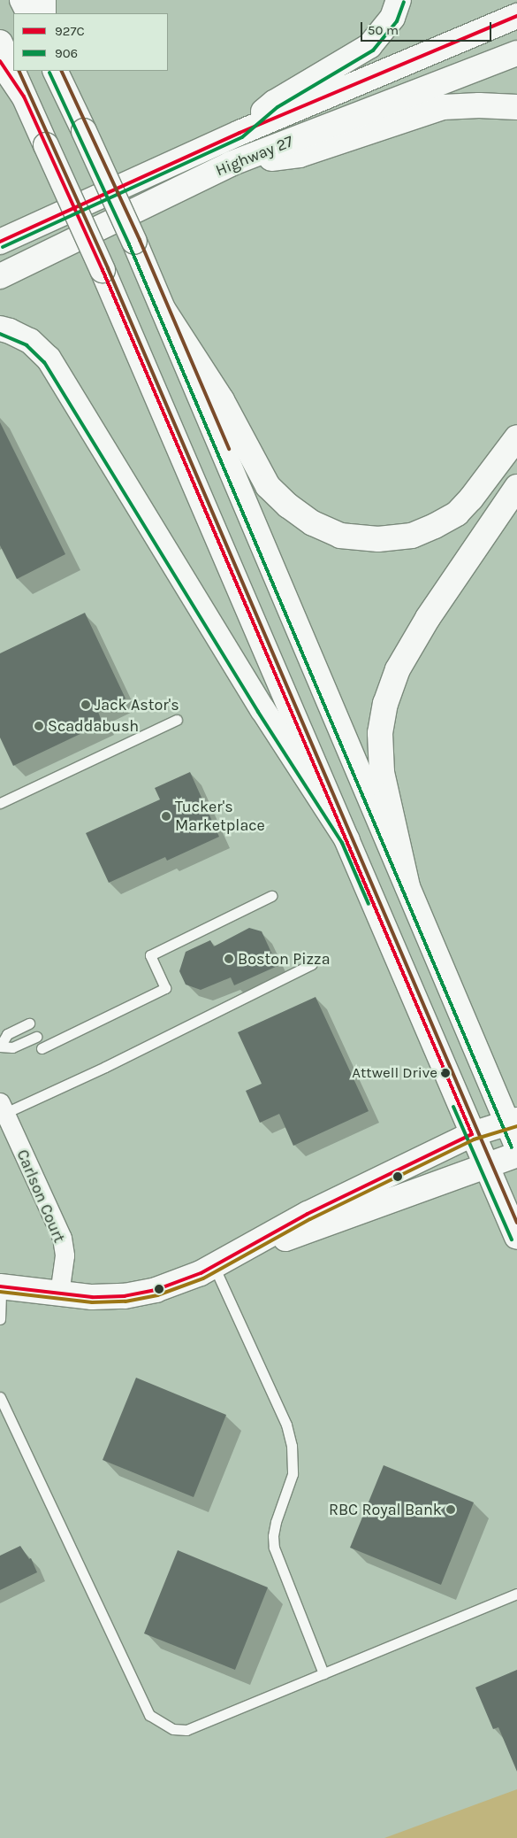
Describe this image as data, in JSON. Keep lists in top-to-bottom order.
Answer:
{
  "streets": {
    "main road": ["Highway 27"],
    "street": ["Carlson Court"]
  },
  "places": [
    "Jack Astor's",
    "Scaddabush",
    "Tucker's Marketplace",
    "Boston Pizza",
    "Attwell Drive",
    "RBC Royal Bank"
  ],
  "lines": ["transit line 906", "transit line 927C"],
  "legend": ["927C", "906"],
  "scale_bar": "50 m"
}
